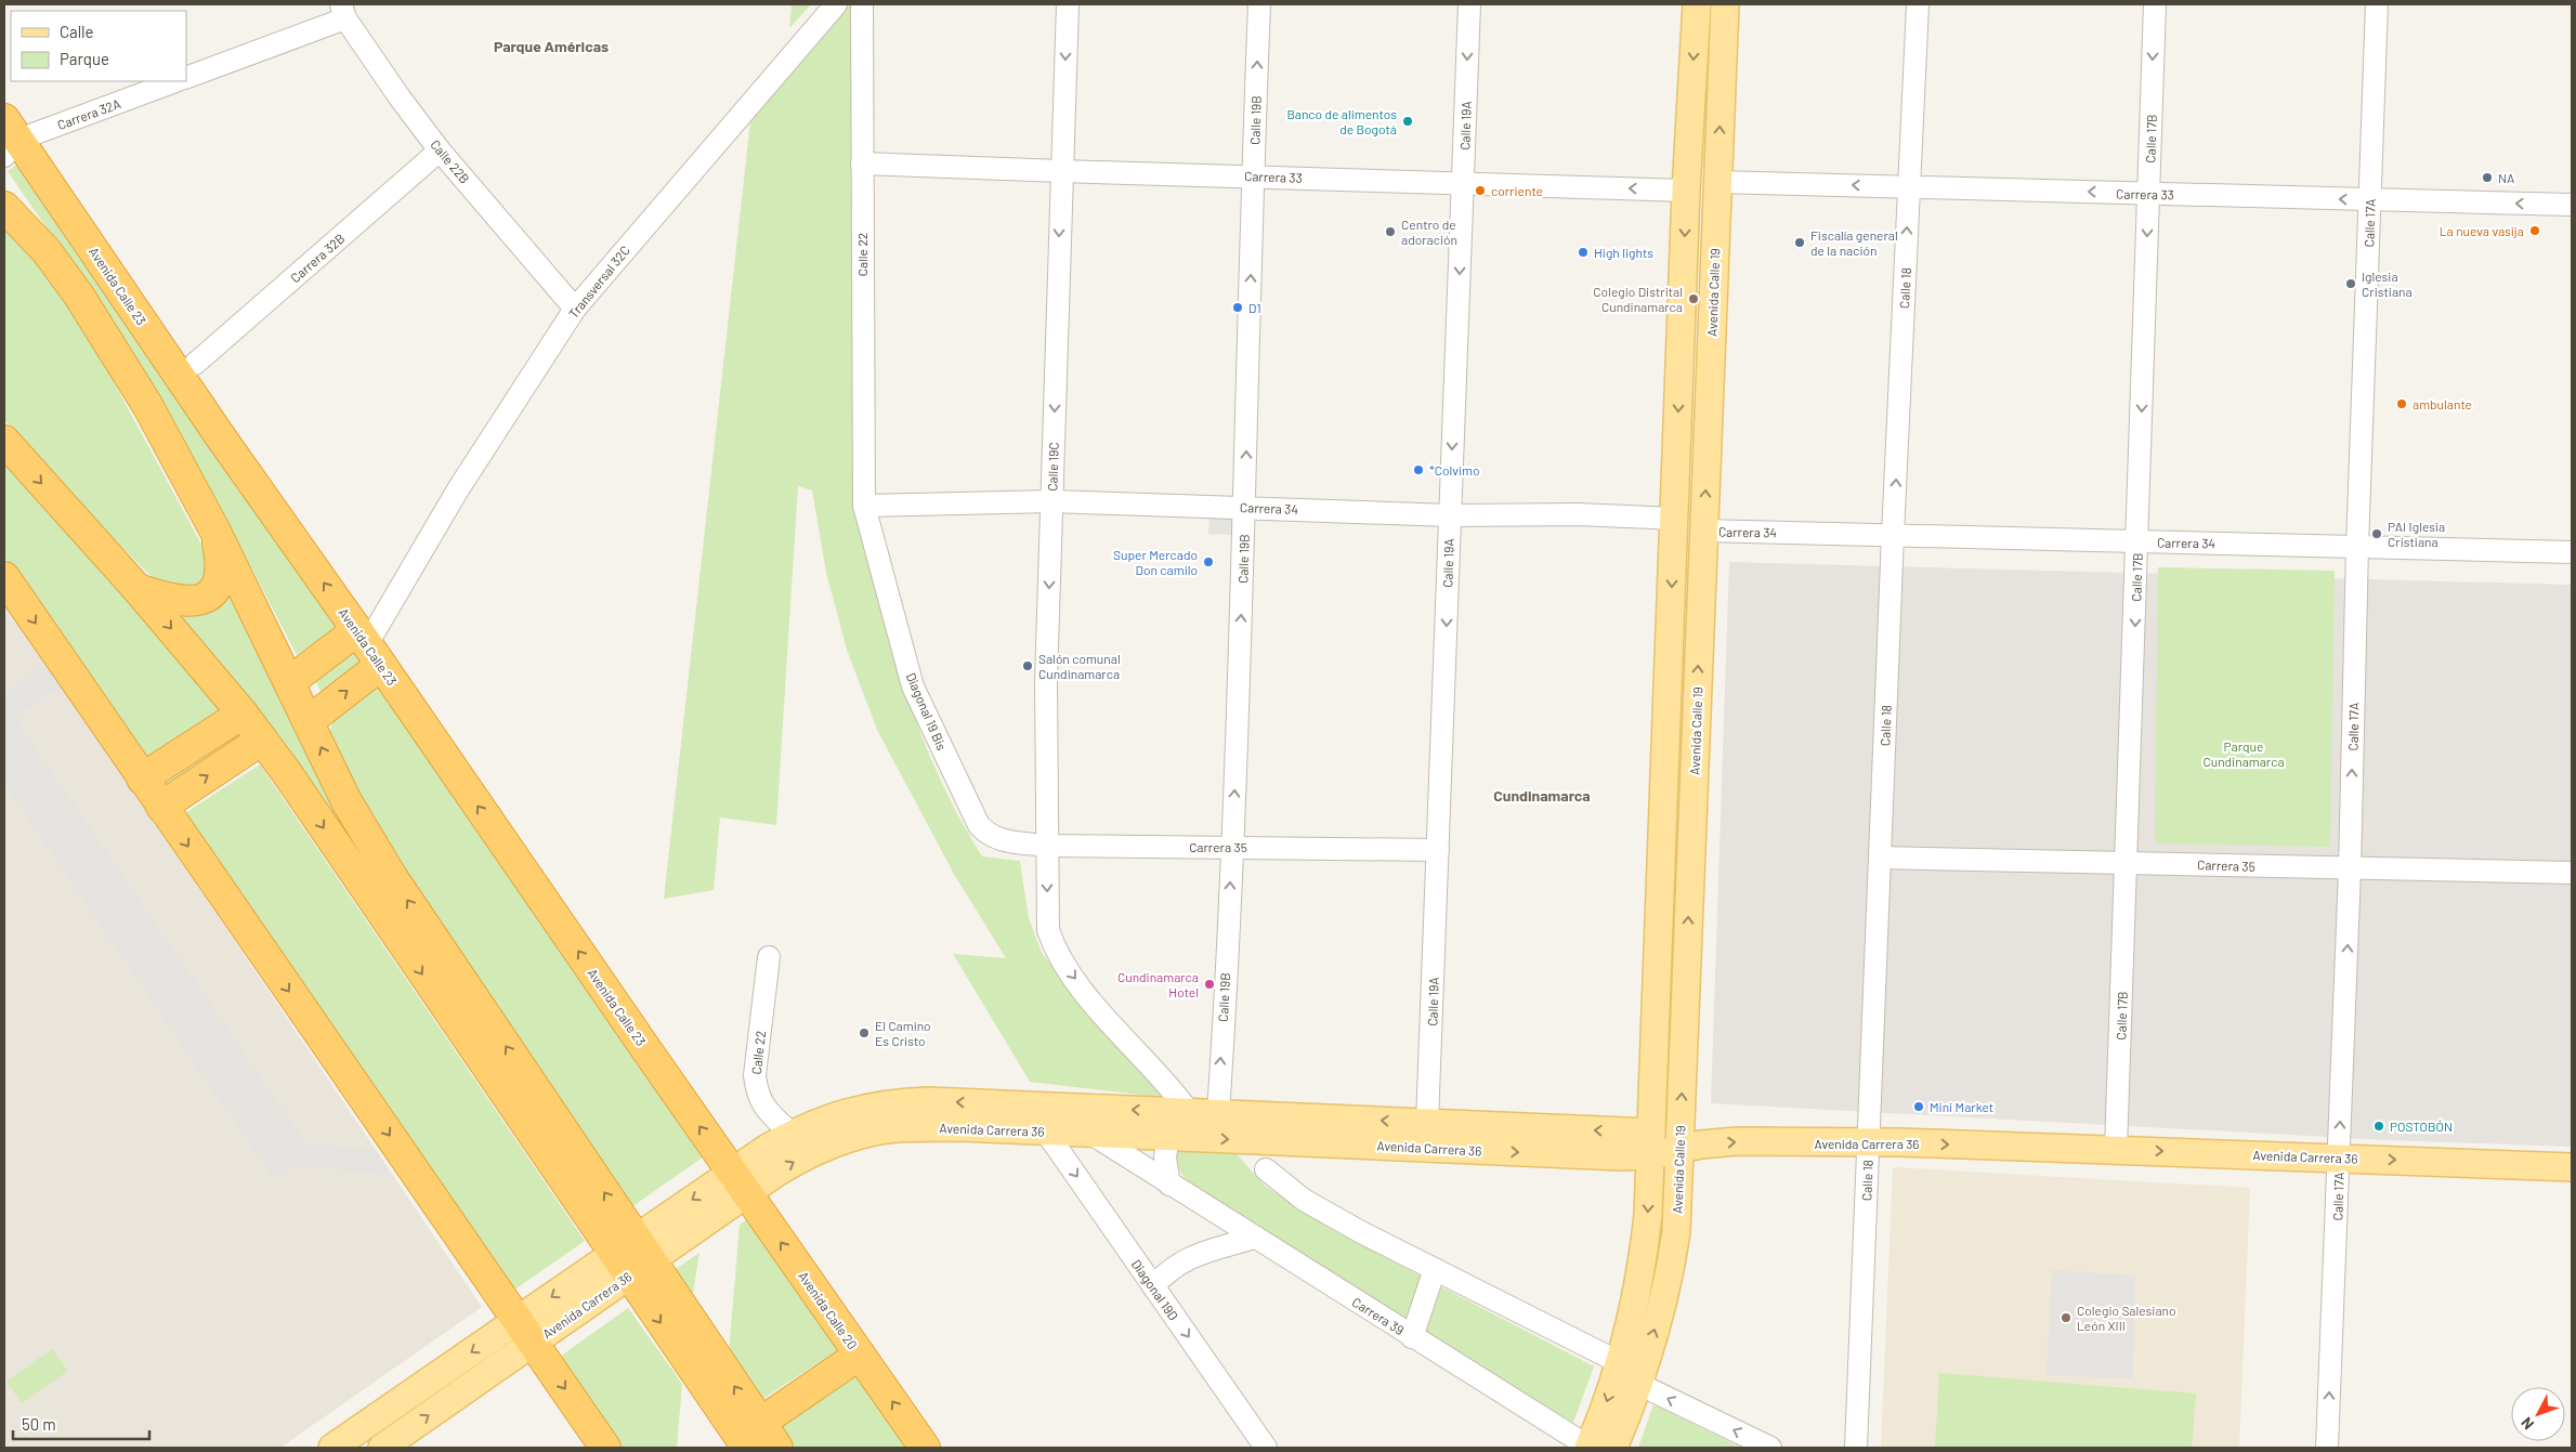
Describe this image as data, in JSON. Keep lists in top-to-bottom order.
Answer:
{
  "streets": {
    "highway": ["Avenida Calle 23", "Avenida Calle 20"],
    "main road": ["Avenida Calle 19", "Avenida Carrera 36"],
    "street": [
      "Carrera 32A",
      "Calle 19B",
      "Calle 19A",
      "Calle 17B",
      "Calle 22B",
      "Carrera 33",
      "Calle 17A",
      "Calle 22",
      "Carrera 32B",
      "Transversal 32C",
      "Calle 18",
      "Calle 19C",
      "Carrera 34",
      "Diagonal 19 Bis",
      "Carrera 35",
      "Diagonal 19D",
      "Carrera 39"
    ]
  },
  "crossings": [
    ["Carrera 32A", "Avenida Calle 23"],
    ["Calle 19B", "Carrera 33"],
    ["Calle 19B", "Carrera 34"],
    ["Calle 19B", "Carrera 35"],
    ["Calle 19B", "Avenida Carrera 36"],
    ["Calle 19A", "Carrera 33"],
    ["Calle 19A", "Carrera 34"],
    ["Calle 19A", "Carrera 35"],
    ["Calle 19A", "Avenida Carrera 36"],
    ["Calle 17B", "Carrera 33"],
    ["Calle 17B", "Carrera 34"],
    ["Calle 17B", "Carrera 35"],
    ["Calle 17B", "Avenida Carrera 36"],
    ["Calle 22B", "Carrera 32B"],
    ["Calle 22B", "Transversal 32C"],
    ["Carrera 33", "Calle 17A"],
    ["Carrera 33", "Calle 22"],
    ["Carrera 33", "Calle 18"],
    ["Carrera 33", "Avenida Calle 19"],
    ["Carrera 33", "Calle 19C"],
    ["Calle 17A", "Carrera 34"],
    ["Calle 17A", "Carrera 35"],
    ["Calle 17A", "Avenida Carrera 36"],
    ["Calle 22", "Carrera 34"],
    ["Calle 22", "Diagonal 19 Bis"],
    ["Calle 22", "Avenida Carrera 36"],
    ["Transversal 32C", "Avenida Calle 23"],
    ["Avenida Calle 23", "Avenida Carrera 36"],
    ["Avenida Calle 23", "Avenida Calle 20"],
    ["Calle 18", "Carrera 34"],
    ["Calle 18", "Carrera 35"],
    ["Calle 18", "Avenida Carrera 36"],
    ["Avenida Calle 19", "Carrera 34"],
    ["Avenida Calle 19", "Avenida Carrera 36"],
    ["Avenida Calle 19", "Carrera 39"],
    ["Calle 19C", "Carrera 34"],
    ["Calle 19C", "Carrera 35"],
    ["Calle 19C", "Avenida Carrera 36"],
    ["Carrera 34", "Diagonal 19 Bis"],
    ["Diagonal 19 Bis", "Carrera 35"],
    ["Avenida Carrera 36", "Diagonal 19D"],
    ["Avenida Carrera 36", "Avenida Calle 20"],
    ["Avenida Carrera 36", "Carrera 39"]
  ],
  "one_way": [
    "Calle 19B",
    "Calle 19A",
    "Calle 17B",
    "Carrera 33",
    "Calle 17A",
    "Calle 19C",
    "Diagonal 19D"
  ],
  "districts": ["Parque Américas", "Cundinamarca"],
  "parks": ["Parque Cundinamarca"],
  "places": [
    "Banco de alimentos de Bogotá",
    "NA",
    "corriente",
    "La nueva vasija",
    "Centro de adoración",
    "Fiscalía general de la nación",
    "High lights",
    "Iglesia Cristiana",
    "Colegio Distrital Cundinamarca",
    "D1",
    "ambulante",
    "*Colvimo",
    "PAI Iglesia Cristiana",
    "Super Mercado Don camilo",
    "Salón comunal Cundinamarca",
    "Cundinamarca Hotel",
    "El Camino Es Cristo",
    "Mini Market",
    "POSTOBÓN",
    "Colegio Salesiano León XIII"
  ],
  "legend": ["Calle", "Parque"],
  "scale_bar": "50 m",
  "north": "bottom left"
}
